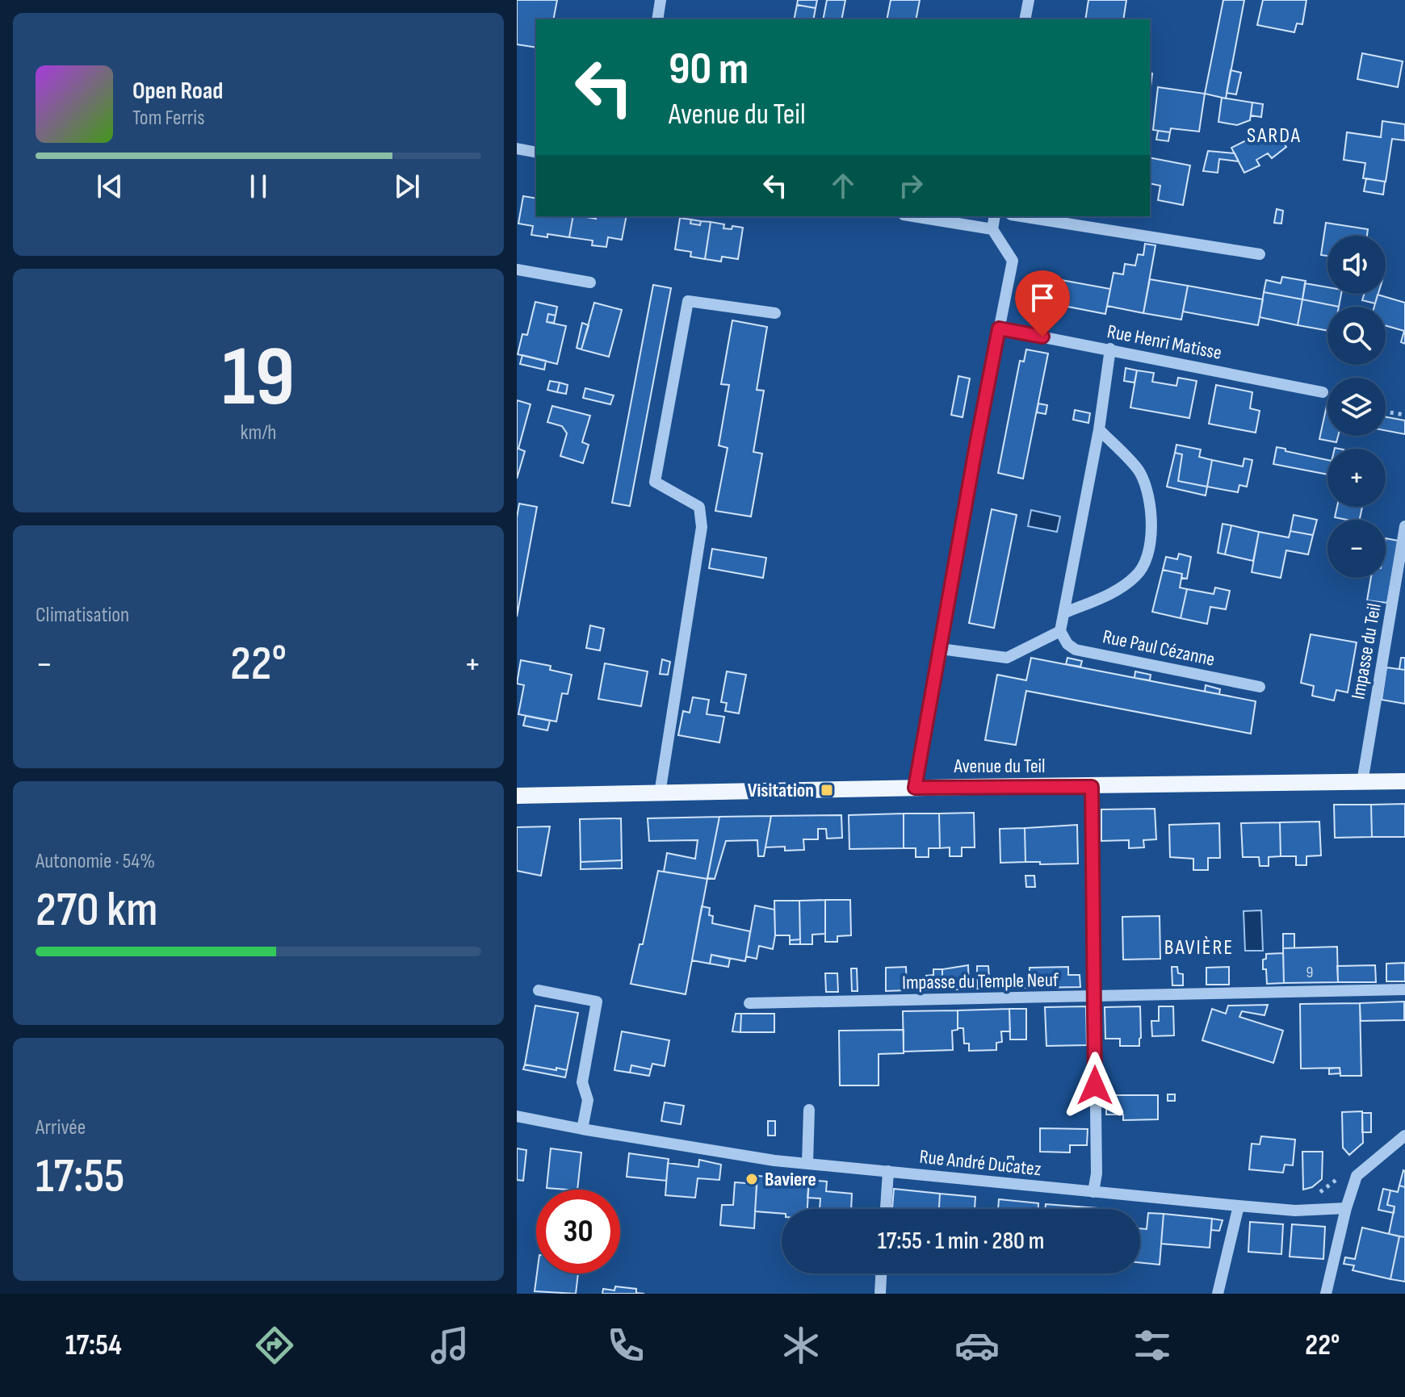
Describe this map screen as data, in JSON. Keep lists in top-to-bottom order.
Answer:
{
  "streets": {
    "main road": ["Avenue du Teil"],
    "street": [
      "Rue Henri Matisse",
      "Rue Paul Cézanne",
      "Impasse du Teil",
      "Impasse du Temple Neuf",
      "Rue André Ducatez"
    ]
  },
  "crossings": [
    ["Impasse du Teil", "Avenue du Teil"]
  ],
  "districts": ["SARDA", "BAVIÈRE"],
  "places": {
    "transit": ["Visitation"],
    "other": ["Baviere"]
  },
  "house_numbers": ["9"],
  "page": {
    "turn": ["90 m", "Avenue du Teil"],
    "song": ["Open Road", "Tom Ferris"],
    "map_buttons": ["+", "−"],
    "tile": [
      ["19", "km/h"],
      "Climatisation",
      ["Autonomie · 54%", "270 km"],
      ["Arrivée", "17:55"]
    ],
    "heat": ["−", "22°", "+"],
    "limit": "30",
    "trip": "17:55 · 1 min · 280 m",
    "tabs": ["17:54", "22°"]
  }
}
